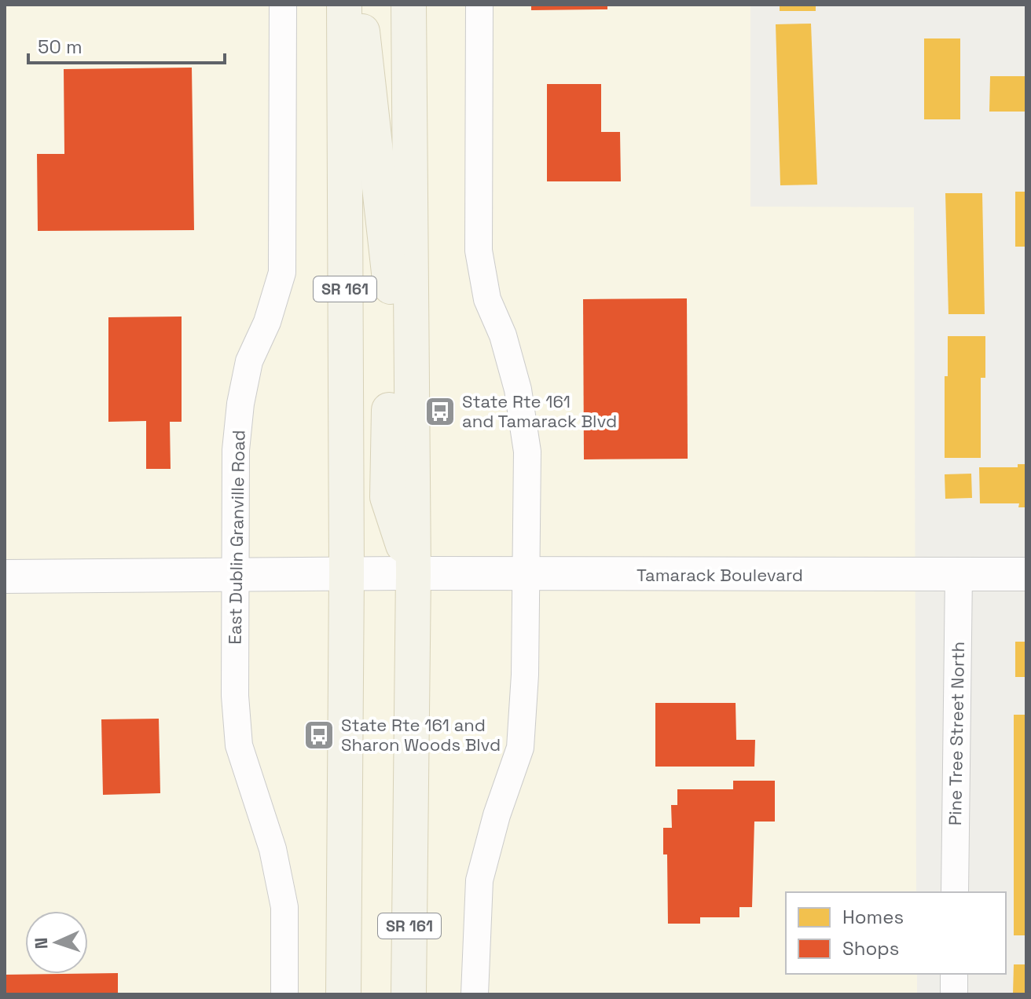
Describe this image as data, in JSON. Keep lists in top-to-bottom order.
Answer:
{
  "streets": {
    "main road": ["SR 161"],
    "street": ["East Dublin Granville Road", "Tamarack Boulevard", "Pine Tree Street North"]
  },
  "crossings": [
    ["SR 161", "Tamarack Boulevard"],
    ["East Dublin Granville Road", "Tamarack Boulevard"],
    ["Tamarack Boulevard", "Pine Tree Street North"]
  ],
  "places": {
    "bus stop": ["State Rte 161 and Tamarack Blvd", "State Rte 161 and Sharon Woods Blvd"]
  },
  "legend": ["Homes", "Shops"],
  "scale_bar": "50 m",
  "north": "left"
}
